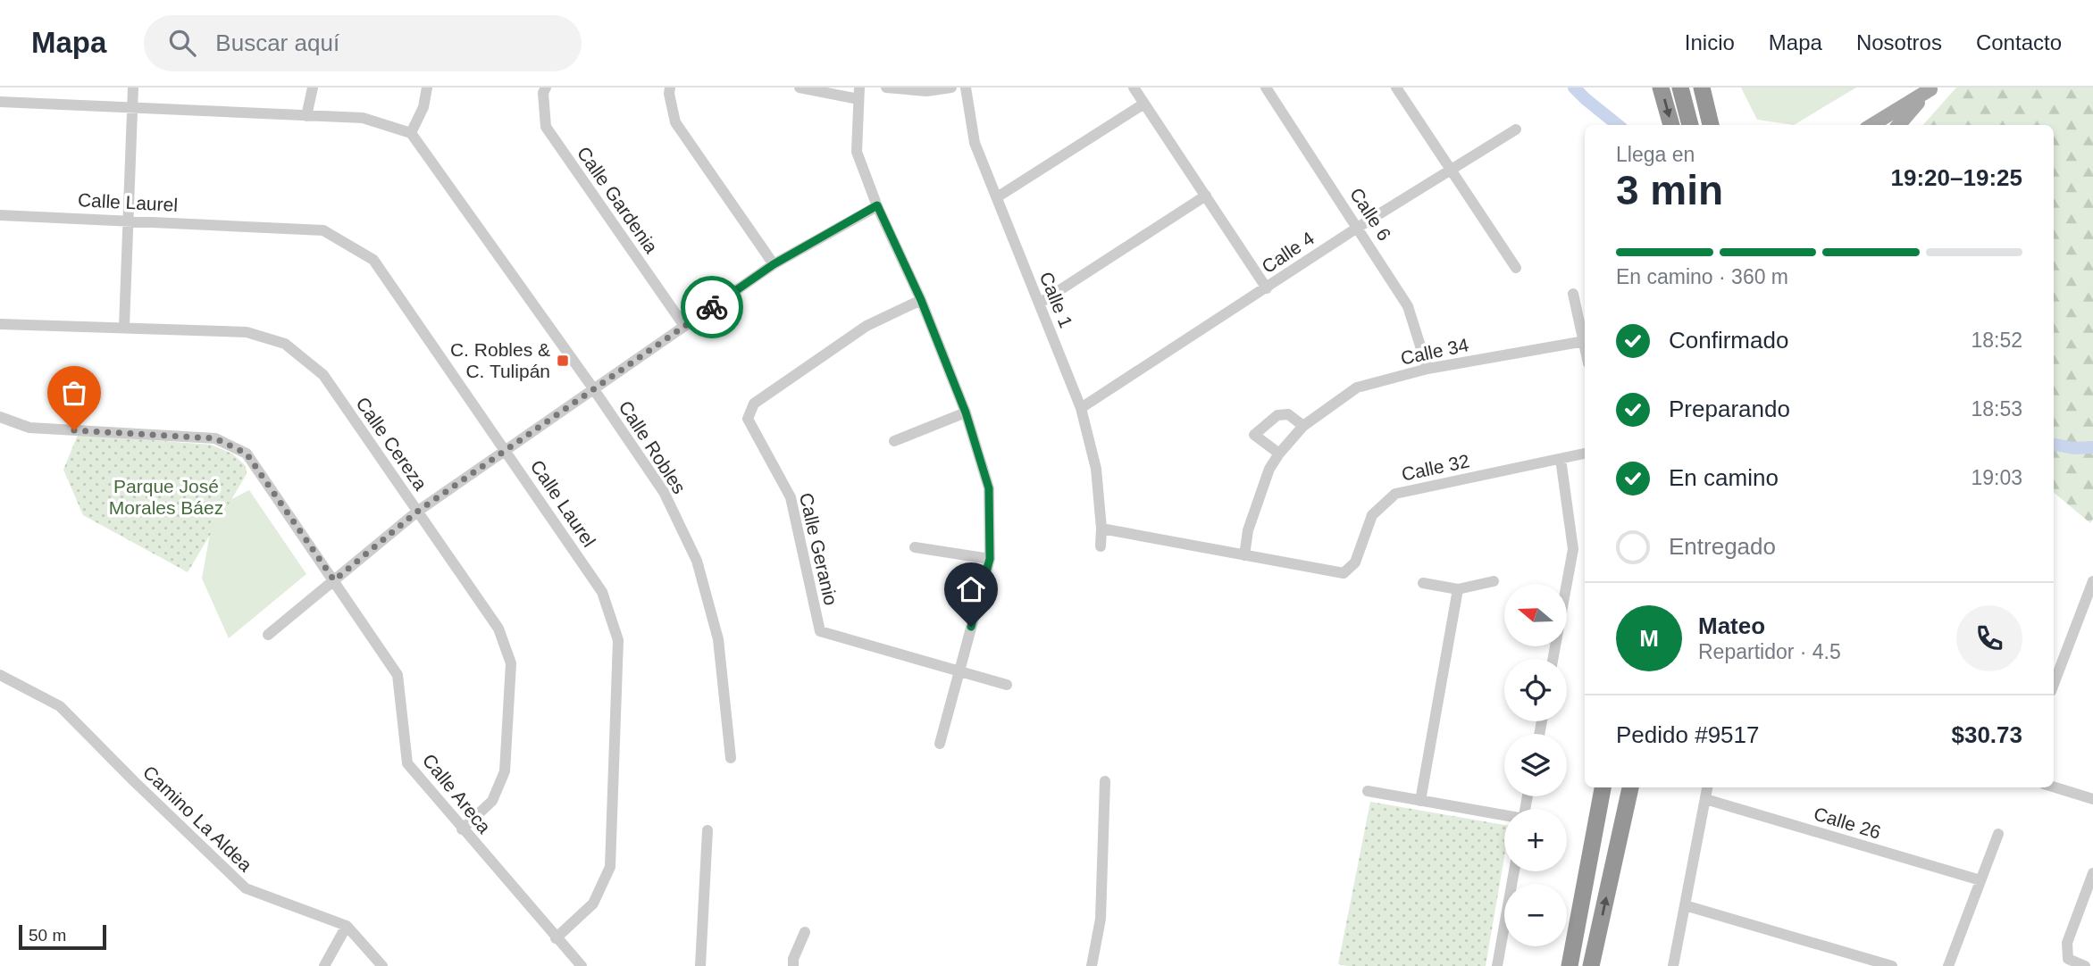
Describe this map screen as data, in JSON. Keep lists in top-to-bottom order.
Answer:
{
  "streets": {
    "street": [
      "Calle Gardenia",
      "Calle Laurel",
      "Calle 6",
      "Calle 4",
      "Calle 1",
      "Calle 34",
      "Calle Cereza",
      "Calle Robles",
      "Calle 32",
      "Calle Geranio",
      "Calle Areca",
      "Camino La Aldea",
      "Calle 26"
    ]
  },
  "crossings": [
    ["Calle Laurel", "Calle Areca"],
    ["Calle 6", "Calle 4"],
    ["Calle 6", "Calle 34"],
    ["Calle 4", "Calle 1"],
    ["Calle 34", "Calle 32"],
    ["Calle Cereza", "Calle Areca"]
  ],
  "parks": ["Parque José Morales Báez"],
  "places": {
    "transit": ["C. Robles & C. Tulipán"]
  },
  "scale_bar": "50 m",
  "north": "left",
  "page": {
    "header": "Mapa",
    "search": "Buscar aquí",
    "nav": [
      "Inicio",
      "Mapa",
      "Nosotros",
      "Contacto"
    ],
    "heading": ["3 min", "Llega en", "19:20–19:25"],
    "panel": [
      "Mateo",
      "Repartidor · 4.5",
      "Pedido #9517",
      "$30.73"
    ],
    "bar": "En camino · 360 m",
    "list": [
      ["Confirmado", "18:52"],
      ["Preparando", "18:53"],
      ["En camino", "19:03"],
      "Entregado"
    ],
    "map_buttons": ["+", "−"],
    "round": "M",
    "scale": "50 m"
  }
}
